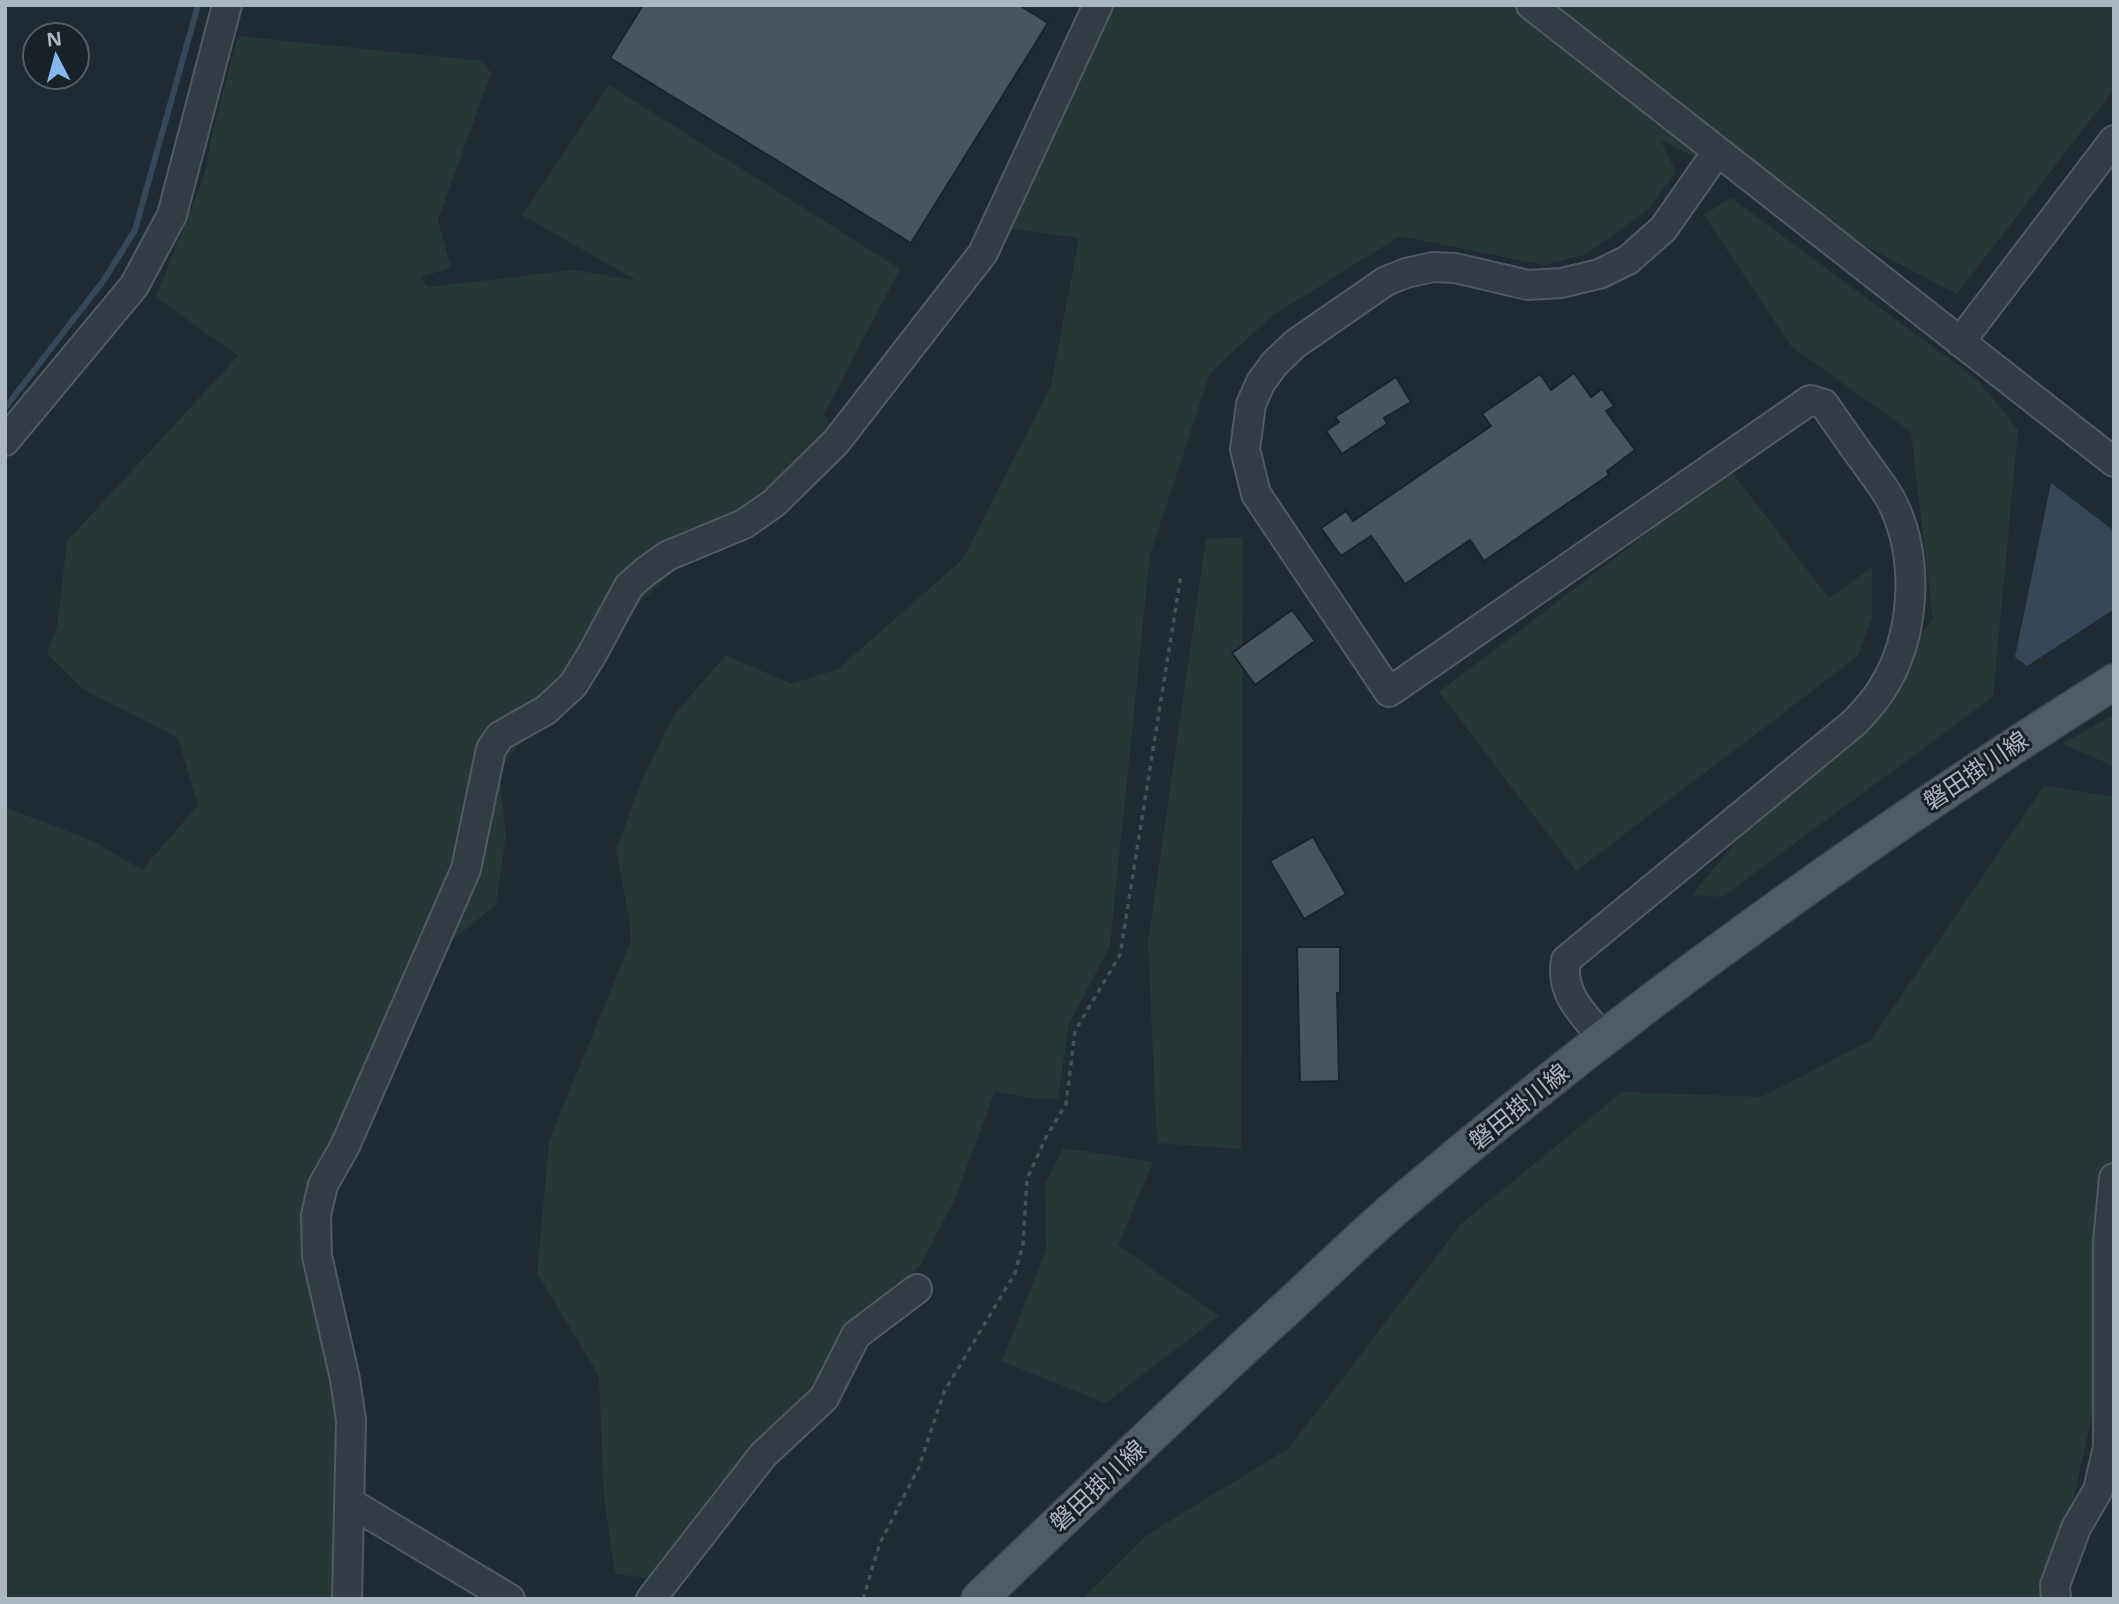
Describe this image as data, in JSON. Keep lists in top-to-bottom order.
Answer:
{
  "streets": {
    "main road": ["磐田掛川線"]
  },
  "north": "top"
}
